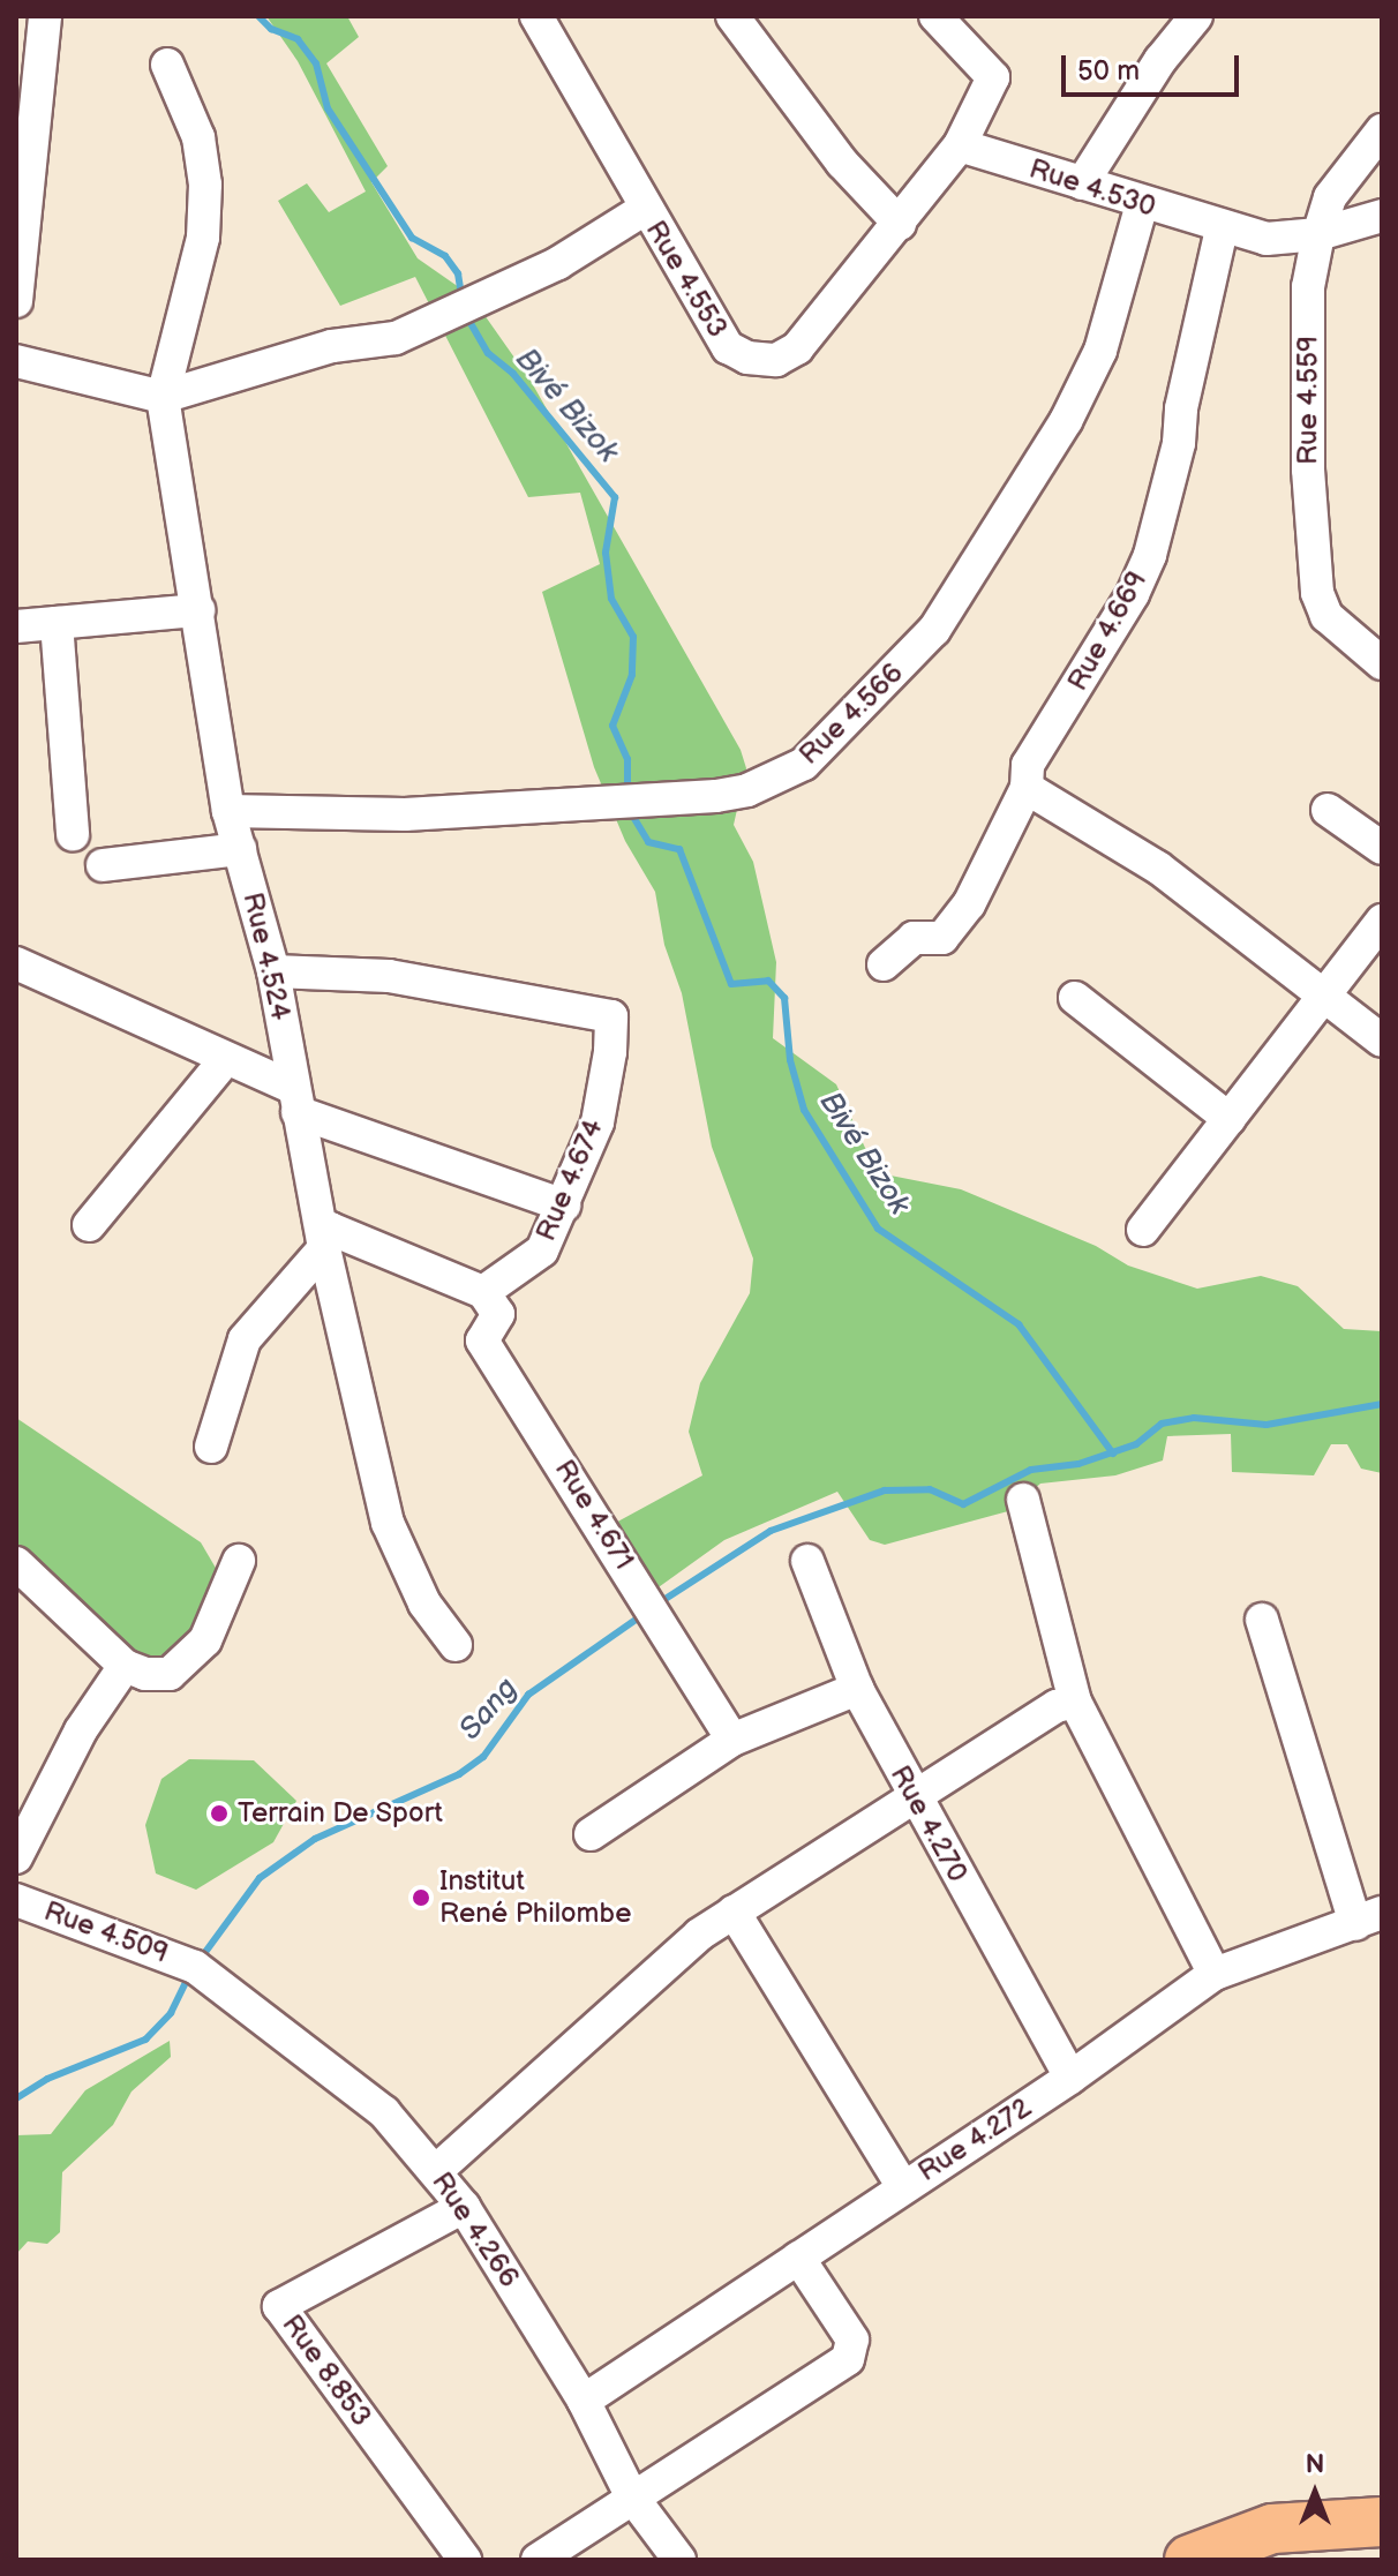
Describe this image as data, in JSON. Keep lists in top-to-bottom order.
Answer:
{
  "streets": {
    "street": [
      "Rue 4.530",
      "Rue 4.553",
      "Rue 4.559",
      "Rue 4.669",
      "Rue 4.566",
      "Rue 4.524",
      "Rue 4.674",
      "Rue 4.671",
      "Rue 4.270",
      "Rue 4.509",
      "Rue 4.272",
      "Rue 4.266",
      "Rue 8.853"
    ]
  },
  "crossings": [
    ["Rue 4.530", "Rue 4.553"],
    ["Rue 4.530", "Rue 4.559"],
    ["Rue 4.530", "Rue 4.669"],
    ["Rue 4.530", "Rue 4.566"],
    ["Rue 4.566", "Rue 4.524"],
    ["Rue 4.524", "Rue 4.674"],
    ["Rue 4.674", "Rue 4.671"],
    ["Rue 4.270", "Rue 4.272"],
    ["Rue 4.509", "Rue 4.266"],
    ["Rue 4.272", "Rue 4.266"],
    ["Rue 4.266", "Rue 8.853"]
  ],
  "water": ["Bivé Bizok", "Sang"],
  "places": ["Terrain De Sport", "Institut René Philombe"],
  "scale_bar": "50 m",
  "north": "top"
}
